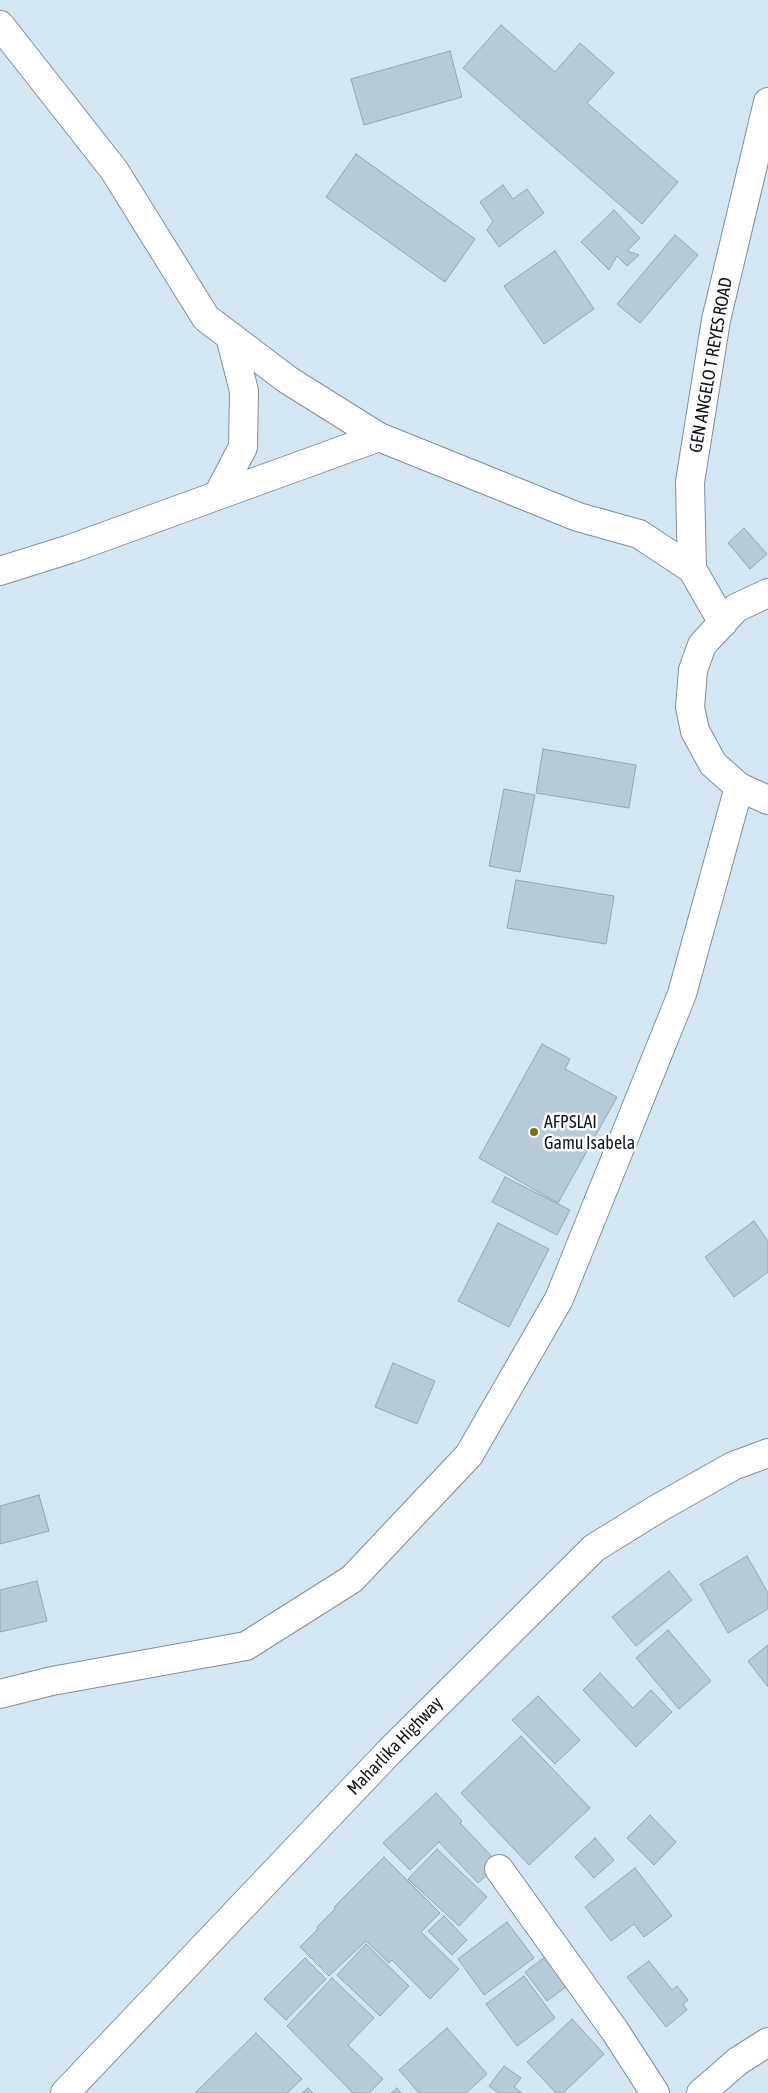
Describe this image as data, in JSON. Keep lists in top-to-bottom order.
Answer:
{
  "streets": {
    "main road": ["GEN ANGELO T REYES ROAD", "Maharlika Highway"]
  },
  "places": ["AFPSLAI Gamu Isabela"]
}
